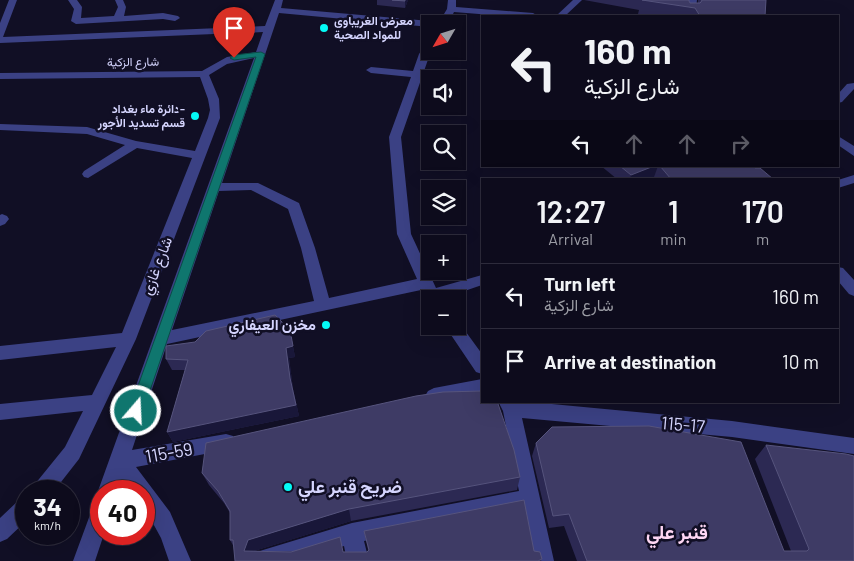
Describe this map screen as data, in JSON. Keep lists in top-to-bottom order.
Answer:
{
  "streets": {
    "street": [
      "شارع الزكية",
      "شارع غازي",
      "115-17",
      "115-59"
    ]
  },
  "crossings": [
    ["شارع الزكية", "شارع غازي"]
  ],
  "districts": ["قنبر علي"],
  "places": [
    "معرض الغريباوي للمواد الصحية",
    "دائرة ماء بغداد- قسم تسديد الأجور",
    "مخزن العيفاري",
    "ضريح قنبر علي"
  ],
  "north": "bottom left",
  "page": {
    "map_buttons": ["+", "−"],
    "turn": ["160 m", "شارع الزكية"],
    "eta": [
      "12:27",
      "Arrival",
      "1",
      "min",
      "170",
      "m"
    ],
    "list": [
      {
        "name": "Turn left",
        "note": "شارع الزكية",
        "value": "160 m"
      },
      {
        "name": "Arrive at destination",
        "value": "10 m"
      }
    ],
    "speed": "34 km/h",
    "limit": "40"
  }
}
